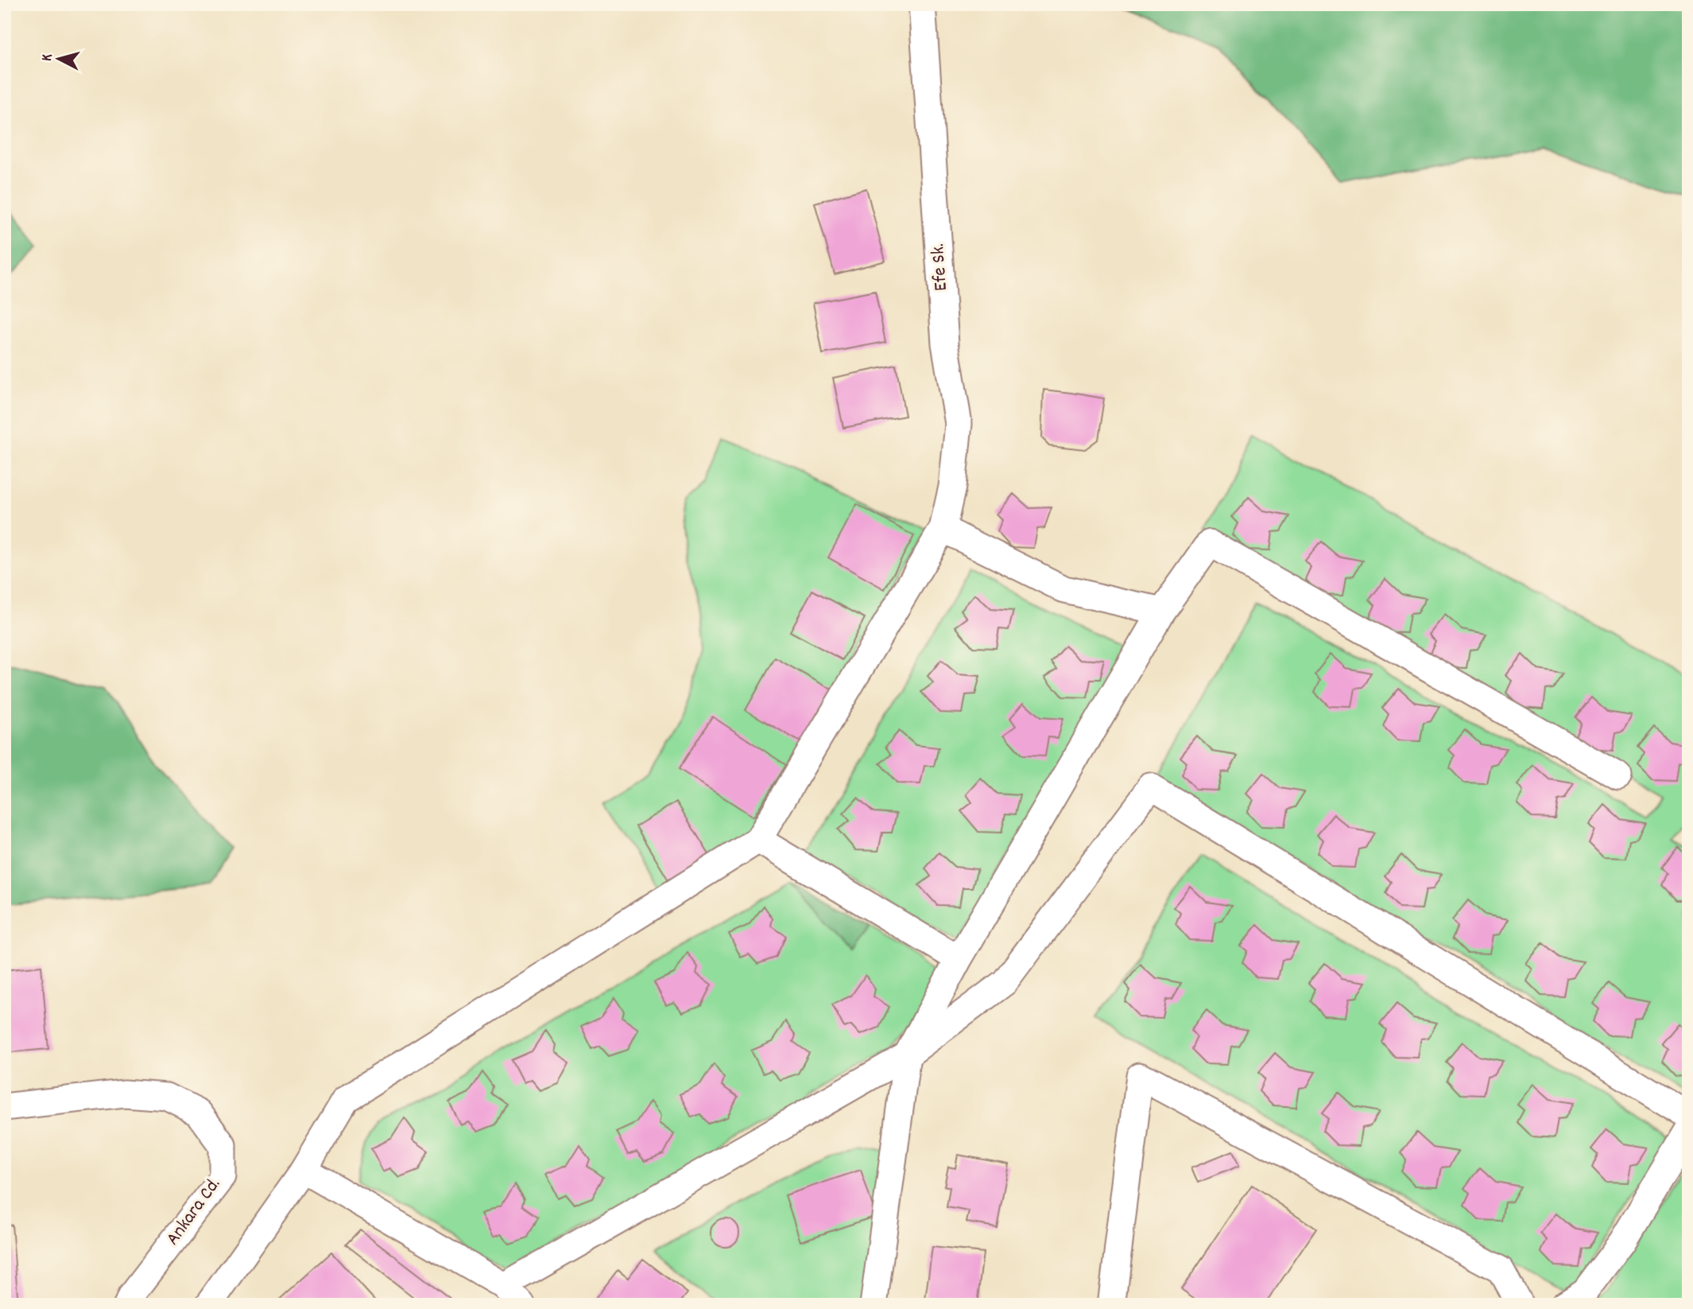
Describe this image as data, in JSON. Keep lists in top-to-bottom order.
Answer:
{
  "streets": {
    "street": ["Efe Sk.", "Ankara Cd."]
  },
  "north": "left"
}
